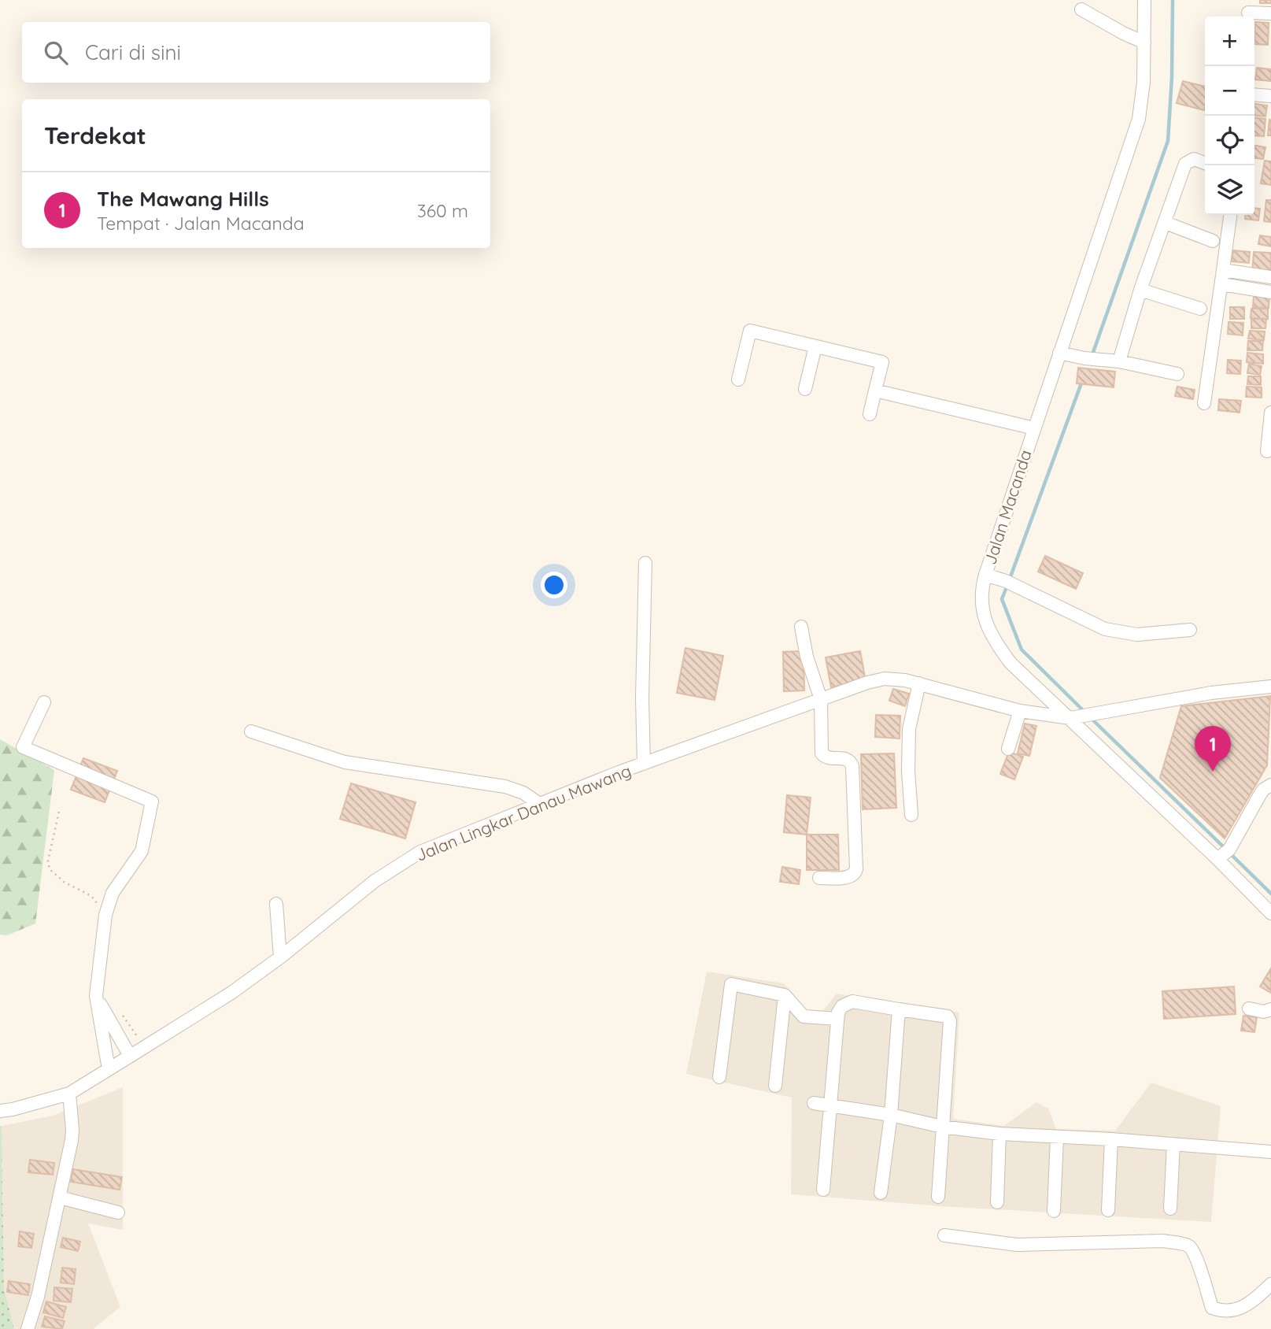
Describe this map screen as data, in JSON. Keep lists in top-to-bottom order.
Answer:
{
  "streets": {
    "street": ["Jalan Macanda", "Jalan Lingkar Danau Mawang"]
  },
  "crossings": [
    ["Jalan Macanda", "Jalan Lingkar Danau Mawang"]
  ],
  "page": {
    "map_buttons": ["+", "−"],
    "search": "Cari di sini",
    "heading": "Terdekat",
    "list": [
      {
        "mark": "1",
        "name": "The Mawang Hills",
        "note": "Tempat · Jalan Macanda",
        "value": "360 m"
      }
    ],
    "pins": "1"
  }
}
